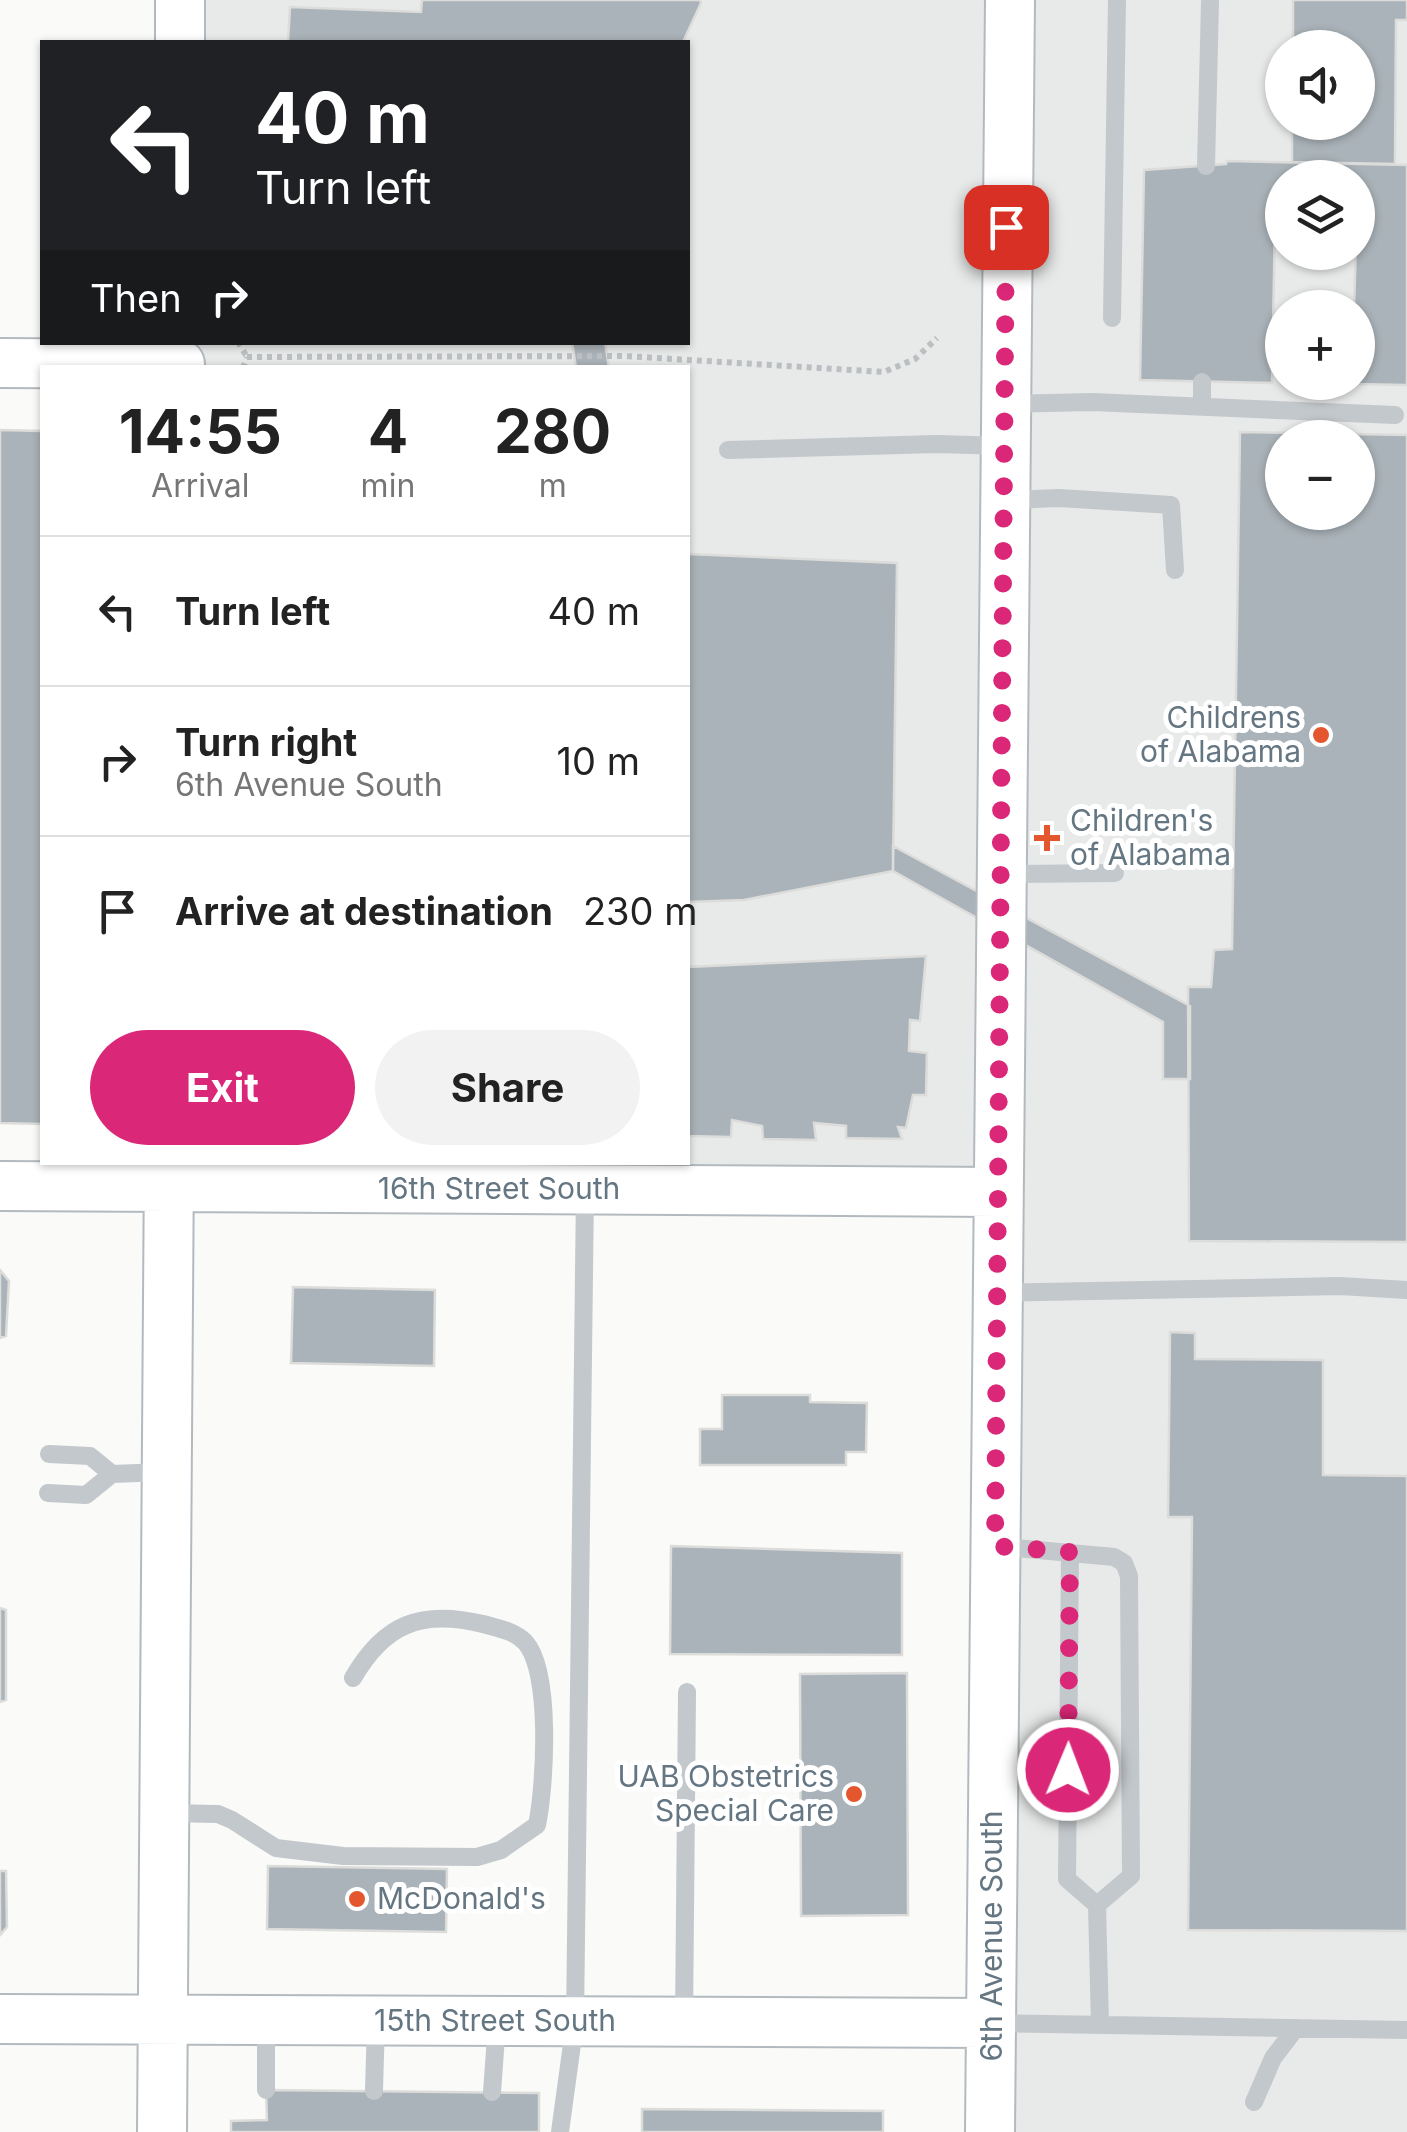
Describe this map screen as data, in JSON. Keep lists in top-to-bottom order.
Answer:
{
  "streets": {
    "street": ["16th Street South", "6th Avenue South", "15th Street South"]
  },
  "crossings": [
    ["16th Street South", "6th Avenue South"],
    ["6th Avenue South", "15th Street South"]
  ],
  "places": {
    "other": ["Childrens of Alabama", "UAB Obstetrics Special Care", "McDonald's"],
    "health": ["Children's of Alabama"]
  },
  "page": {
    "map_buttons": ["+", "−"],
    "turn": ["40 m", "Turn left"],
    "then": "Then",
    "eta": [
      "14:55",
      "Arrival",
      "4",
      "min",
      "280",
      "m"
    ],
    "list": [
      {
        "name": "Turn left",
        "value": "40 m"
      },
      {
        "name": "Turn right",
        "note": "6th Avenue South",
        "value": "10 m"
      },
      {
        "name": "Arrive at destination",
        "value": "230 m"
      }
    ],
    "buttons": ["Exit", "Share"]
  }
}
